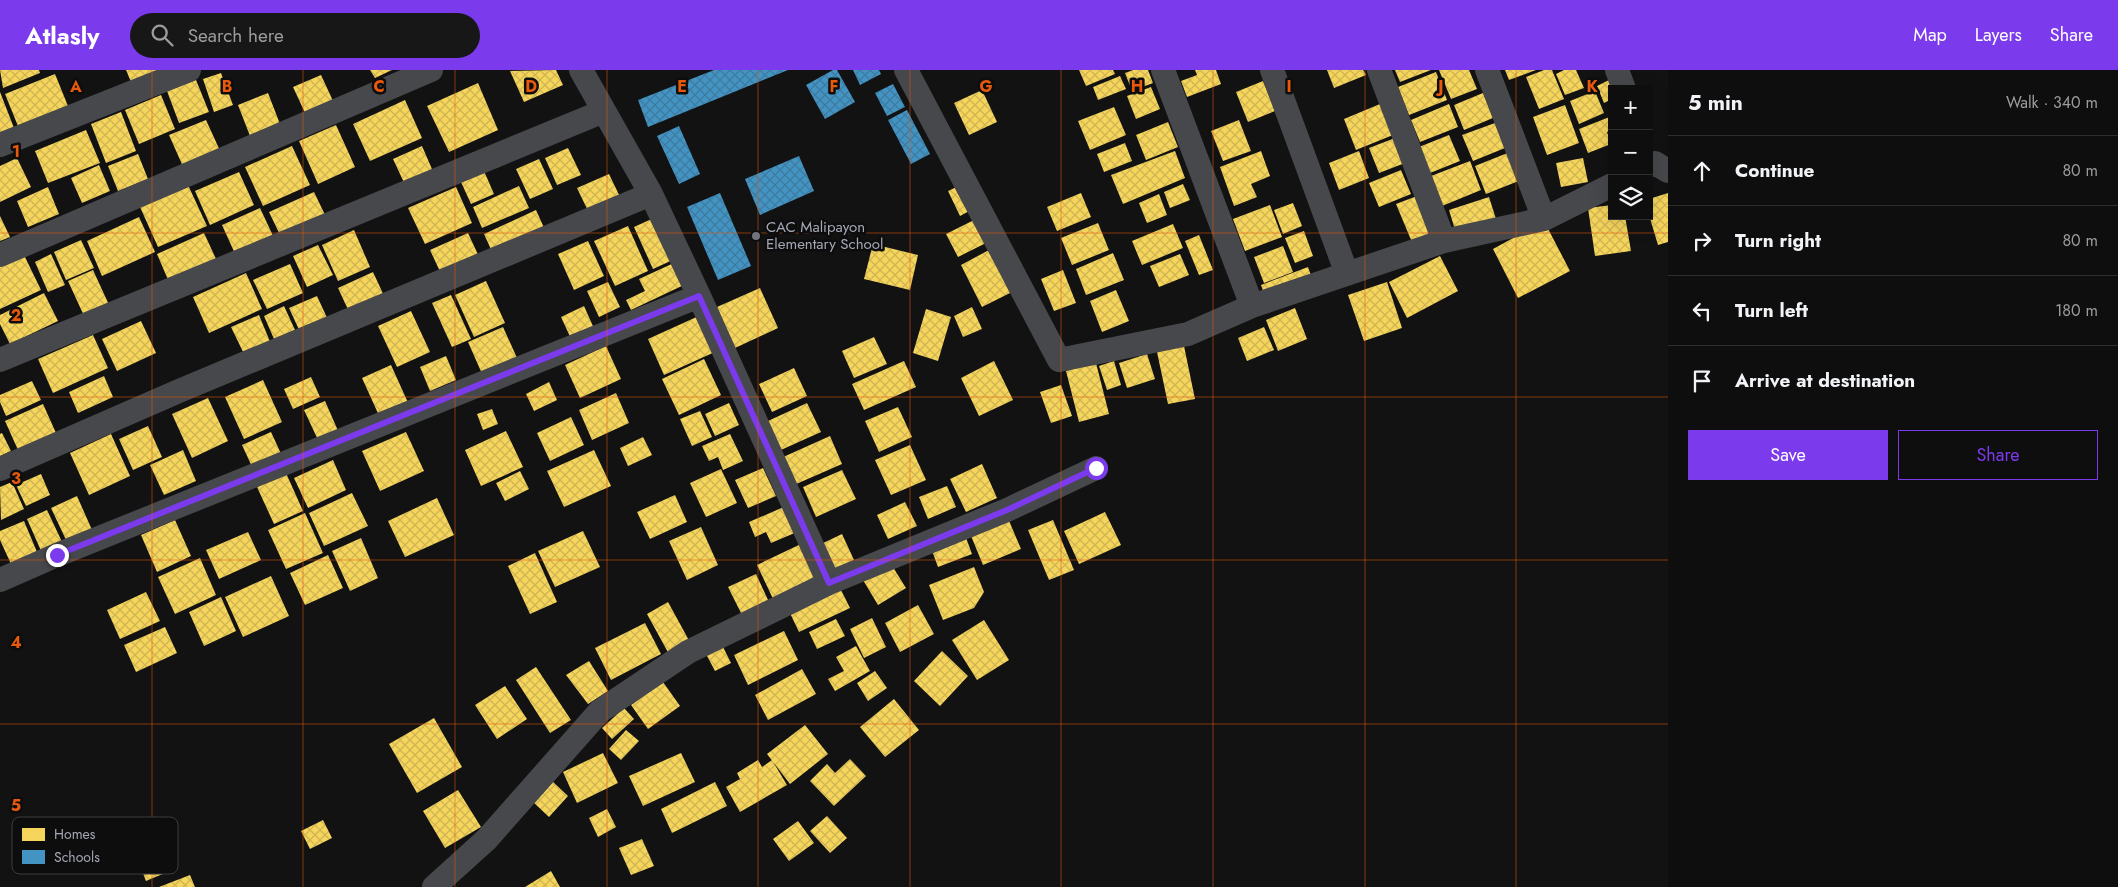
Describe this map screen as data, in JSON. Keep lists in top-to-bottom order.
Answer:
{
  "places": ["CAC Malipayon Elementary School"],
  "legend": ["Homes", "Schools"],
  "page": {
    "header": "Atlasly",
    "search": "Search here",
    "nav": ["Map", "Layers", "Share"],
    "heading": ["5 min", "Walk · 340 m"],
    "map_buttons": ["+", "−"],
    "list": [
      ["Continue", "80 m"],
      ["Turn right", "80 m"],
      ["Turn left", "180 m"],
      "Arrive at destination"
    ],
    "buttons": ["Save", "Share"]
  },
  "grid": {
    "columns": [
      "A",
      "B",
      "C",
      "D",
      "E",
      "F",
      "G",
      "H",
      "I",
      "J",
      "K"
    ],
    "rows": [
      "1",
      "2",
      "3",
      "4",
      "5"
    ]
  }
}
